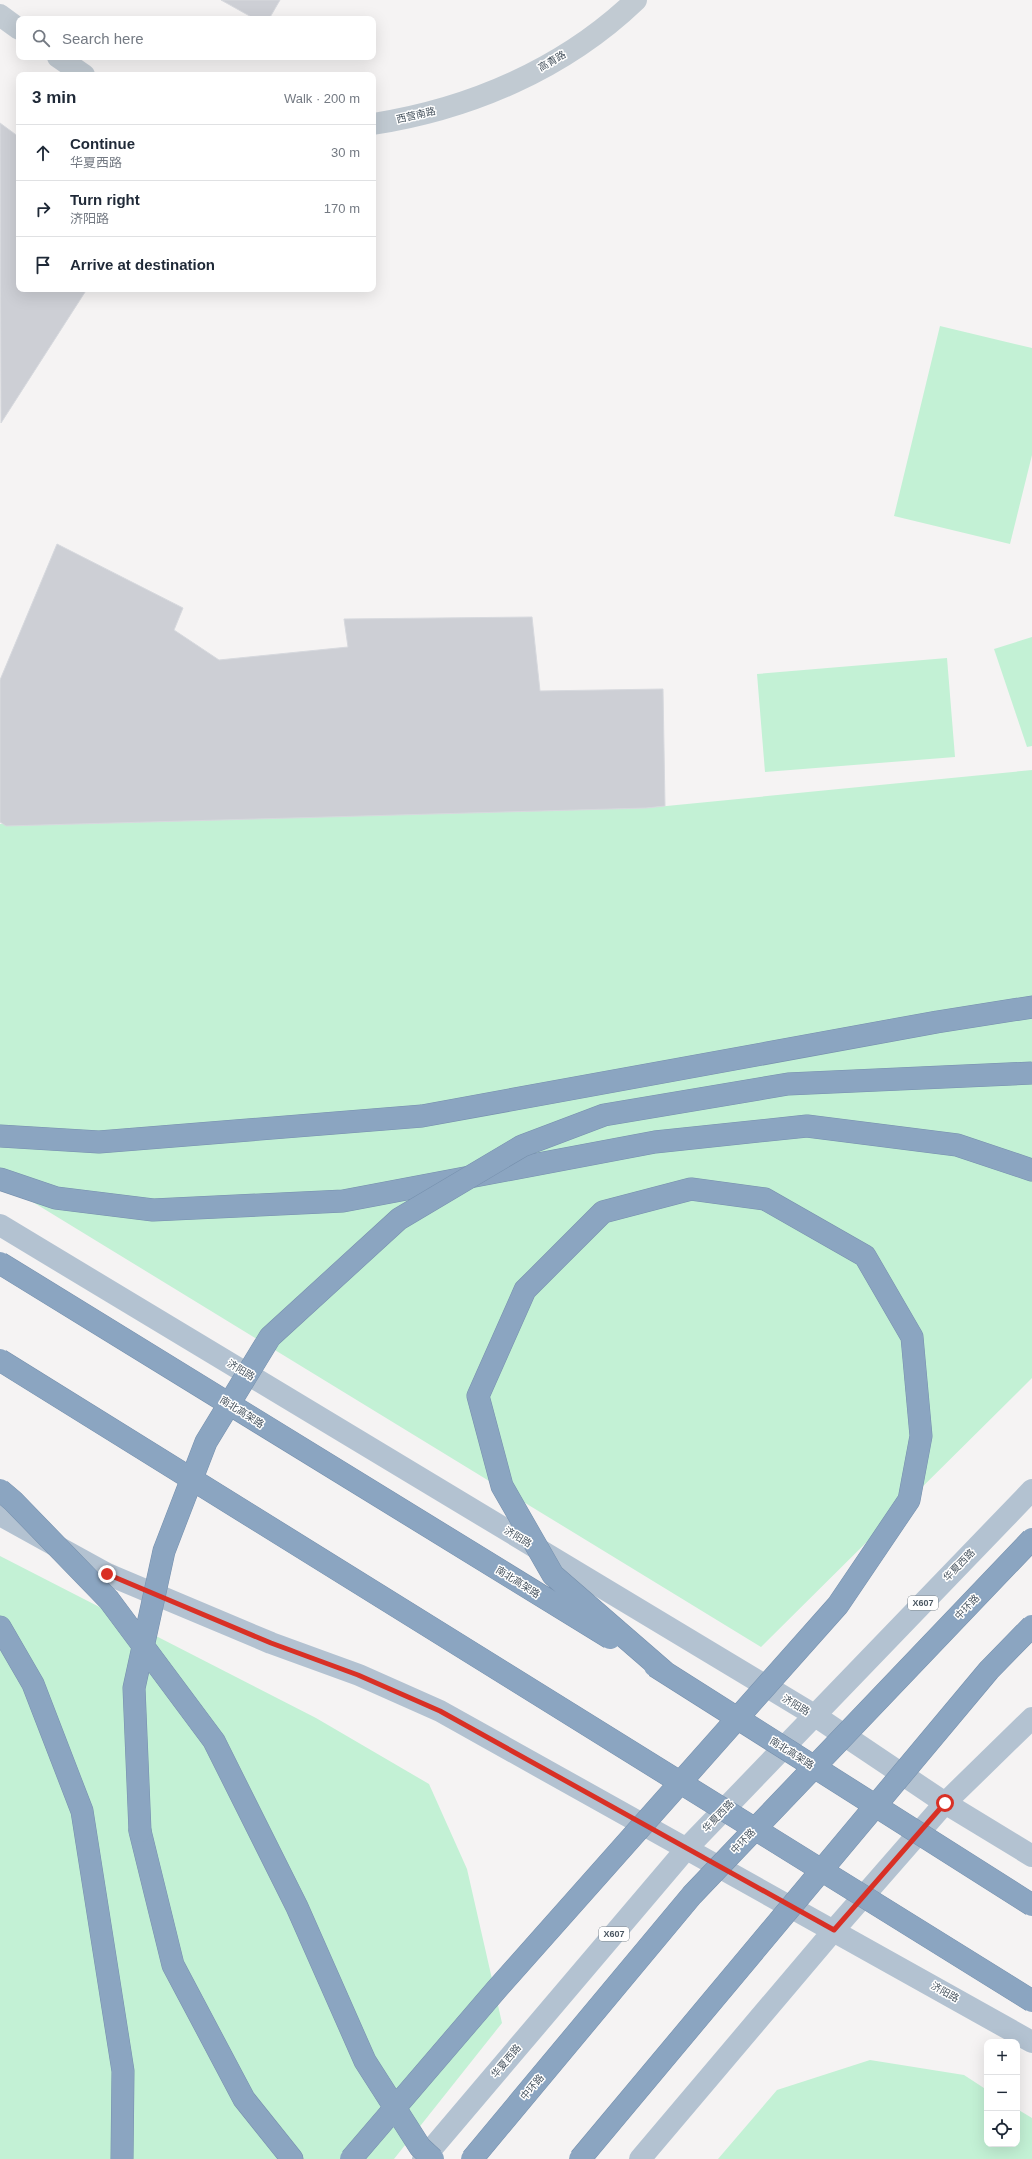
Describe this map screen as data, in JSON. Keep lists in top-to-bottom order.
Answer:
{
  "streets": {
    "highway": ["南北高架路", "中环路"],
    "main road": ["济阳路", "华夏西路", "X607"],
    "street": ["高青路", "西营南路"]
  },
  "crossings": [
    ["高青路", "西营南路"],
    ["济阳路", "华夏西路"]
  ],
  "page": {
    "search": "Search here",
    "heading": ["3 min", "Walk · 200 m"],
    "list": [
      ["Continue", "华夏西路", "30 m"],
      ["Turn right", "济阳路", "170 m"],
      "Arrive at destination"
    ],
    "map_buttons": ["+", "−"]
  }
}
